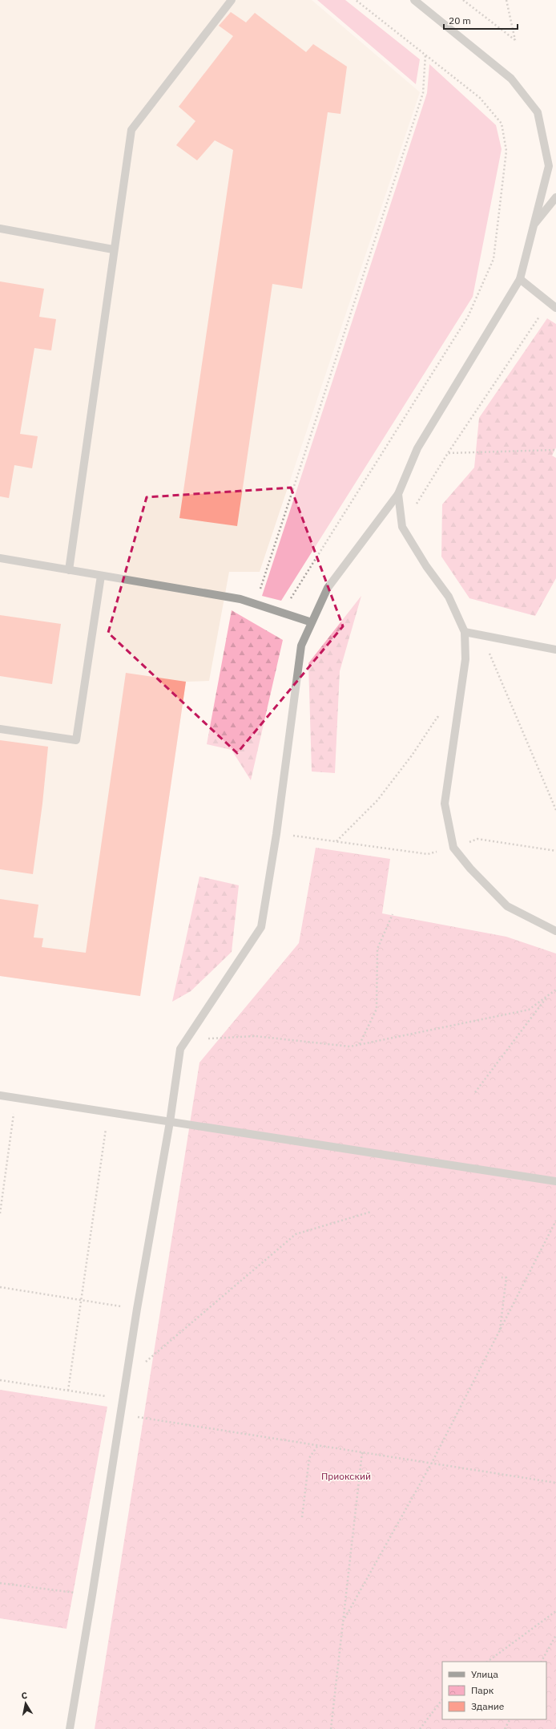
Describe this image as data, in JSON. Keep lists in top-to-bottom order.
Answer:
{
  "parks": ["Приокский"],
  "legend": ["Улица", "Парк", "Здание"],
  "scale_bar": "20 m",
  "north": "top"
}
